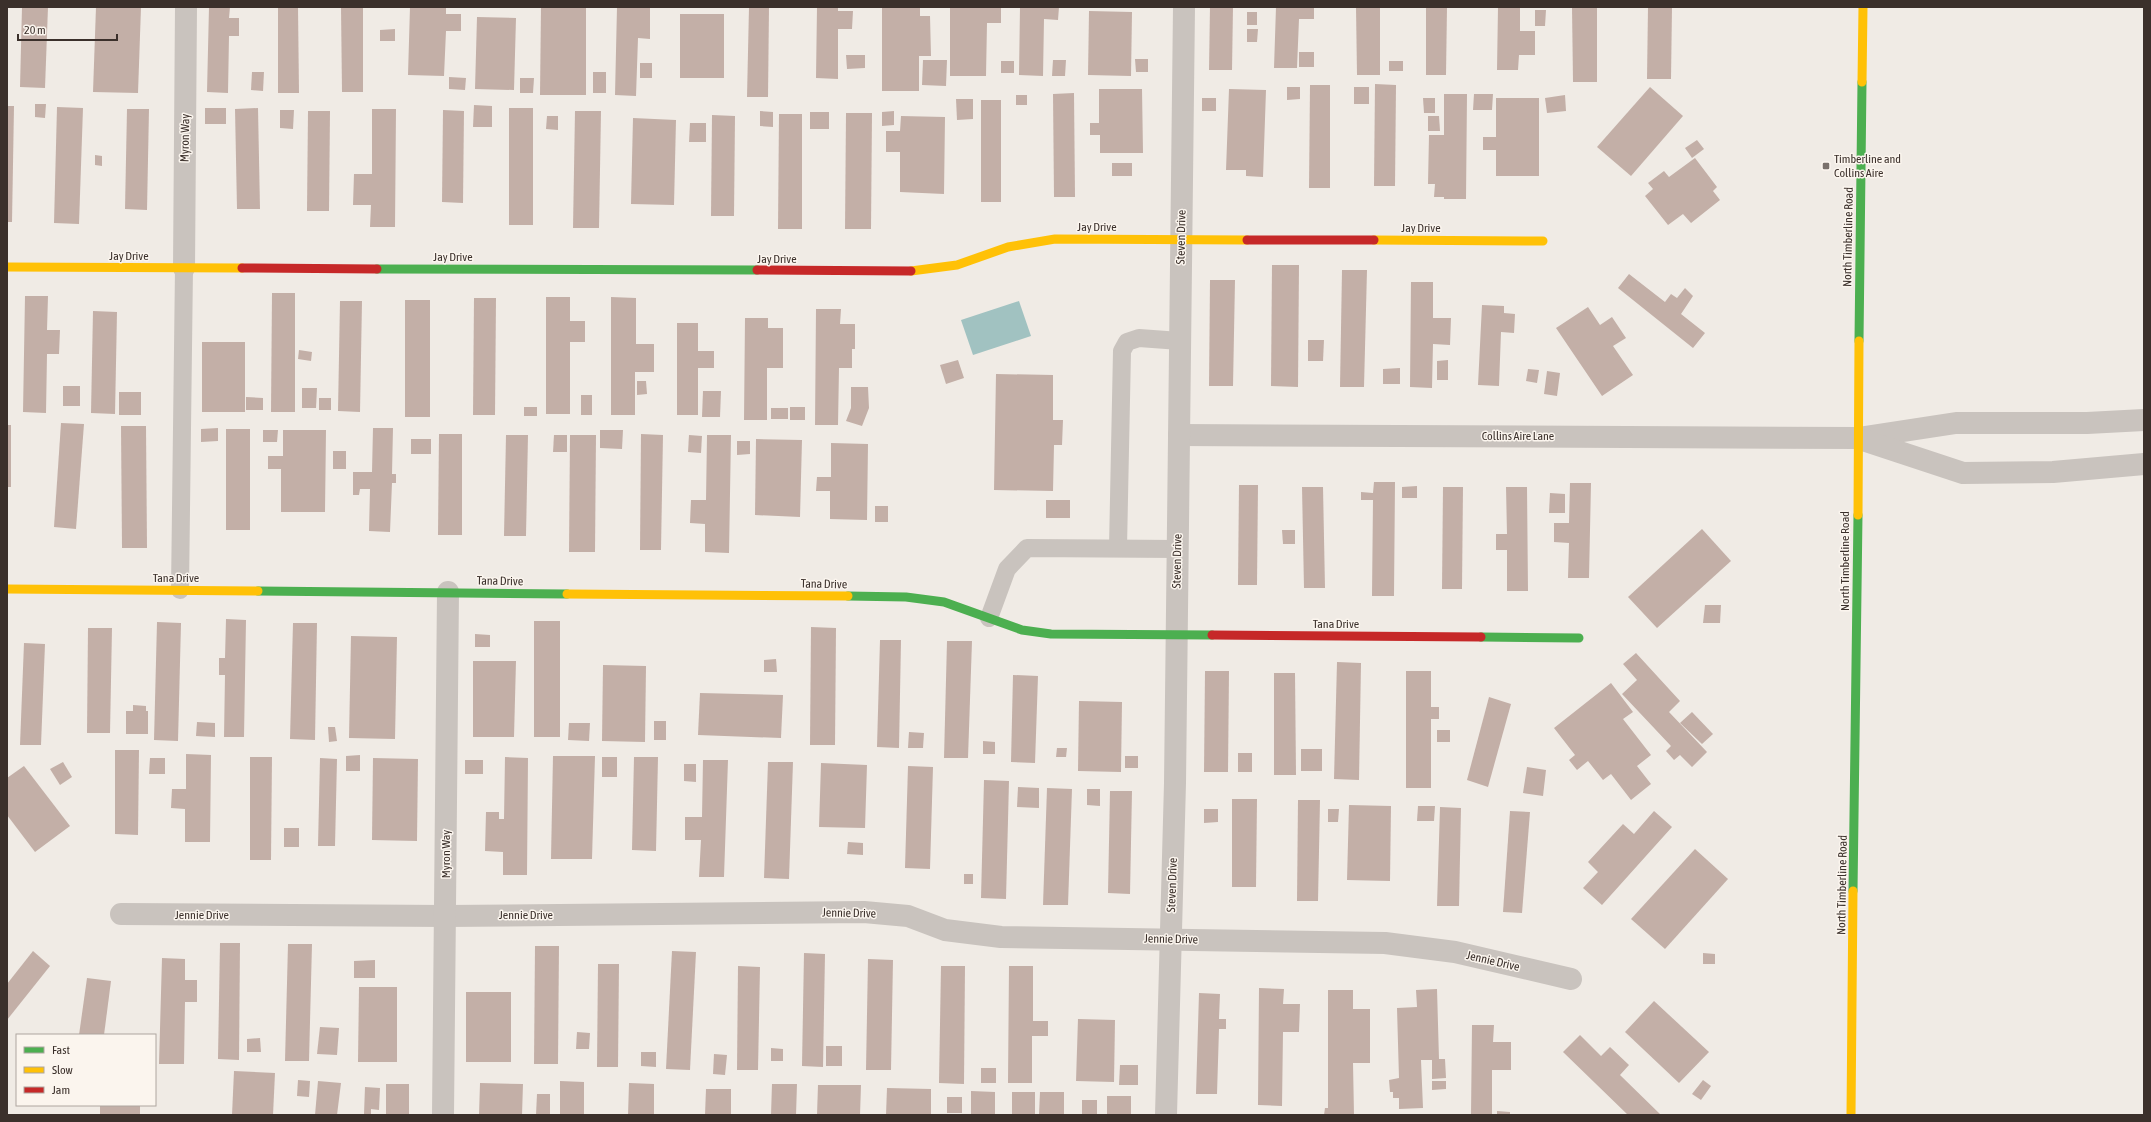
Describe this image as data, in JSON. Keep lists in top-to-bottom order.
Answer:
{
  "streets": {
    "street": [
      "Myron Way",
      "Jay Drive",
      "Steven Drive",
      "North Timberline Road",
      "Collins Aire Lane",
      "Tana Drive",
      "Jennie Drive"
    ]
  },
  "crossings": [
    ["Myron Way", "Jay Drive"],
    ["Myron Way", "Tana Drive"],
    ["Myron Way", "Jennie Drive"],
    ["Jay Drive", "Steven Drive"],
    ["Steven Drive", "Collins Aire Lane"],
    ["Steven Drive", "Tana Drive"],
    ["Steven Drive", "Jennie Drive"],
    ["North Timberline Road", "Collins Aire Lane"]
  ],
  "places": {
    "transit": ["Timberline and Collins Aire"]
  },
  "legend": ["Fast", "Slow", "Jam"],
  "scale_bar": "20 m"
}
